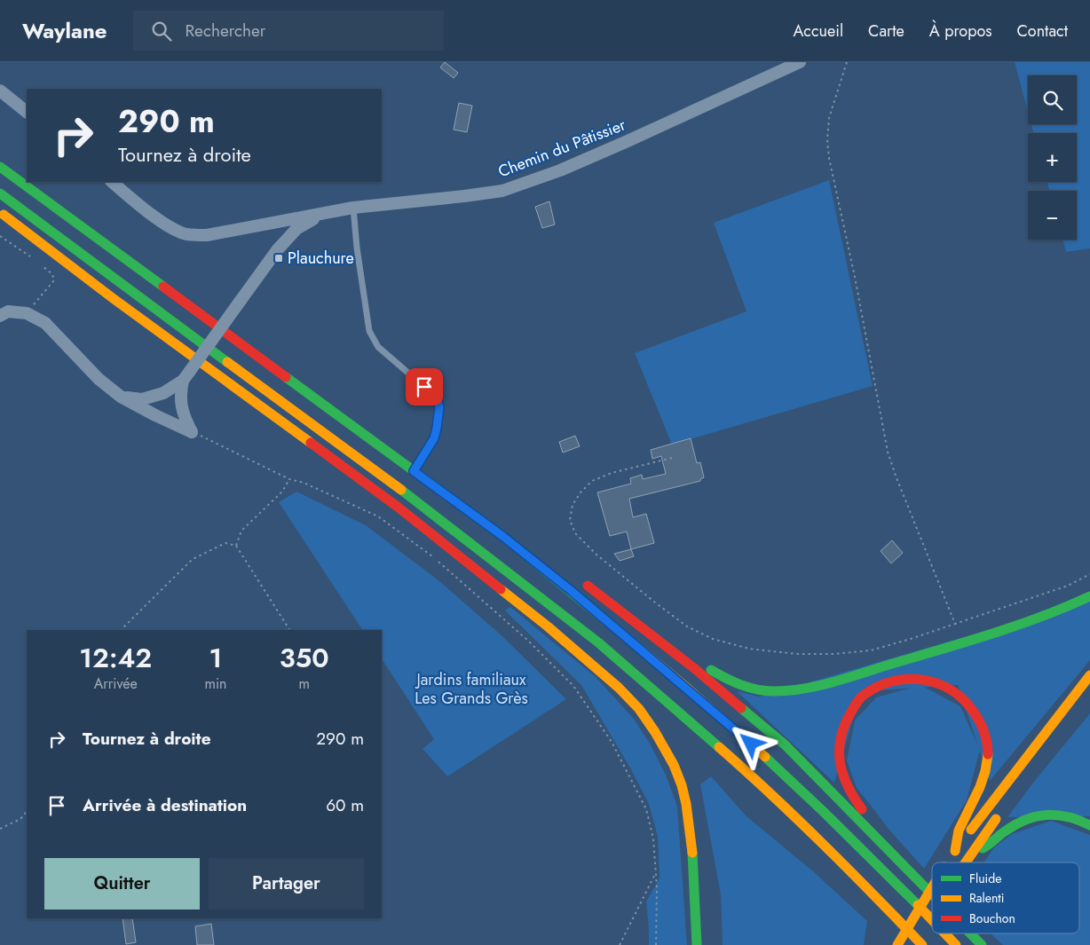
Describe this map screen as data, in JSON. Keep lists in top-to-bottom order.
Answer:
{
  "streets": {
    "street": ["Chemin du Pâtissier"]
  },
  "parks": ["Jardins familiaux Les Grands Grès"],
  "places": {
    "transit": ["Plauchure"]
  },
  "legend": ["Fluide", "Ralenti", "Bouchon"],
  "page": {
    "header": "Waylane",
    "search": "Rechercher",
    "nav": [
      "Accueil",
      "Carte",
      "À propos",
      "Contact"
    ],
    "map_buttons": ["+", "−"],
    "turn": ["290 m", "Tournez à droite"],
    "eta": [
      "12:42",
      "Arrivée",
      "1",
      "min",
      "350",
      "m"
    ],
    "list": [
      {
        "name": "Tournez à droite",
        "value": "290 m"
      },
      {
        "name": "Arrivée à destination",
        "value": "60 m"
      }
    ],
    "buttons": ["Quitter", "Partager"]
  }
}
